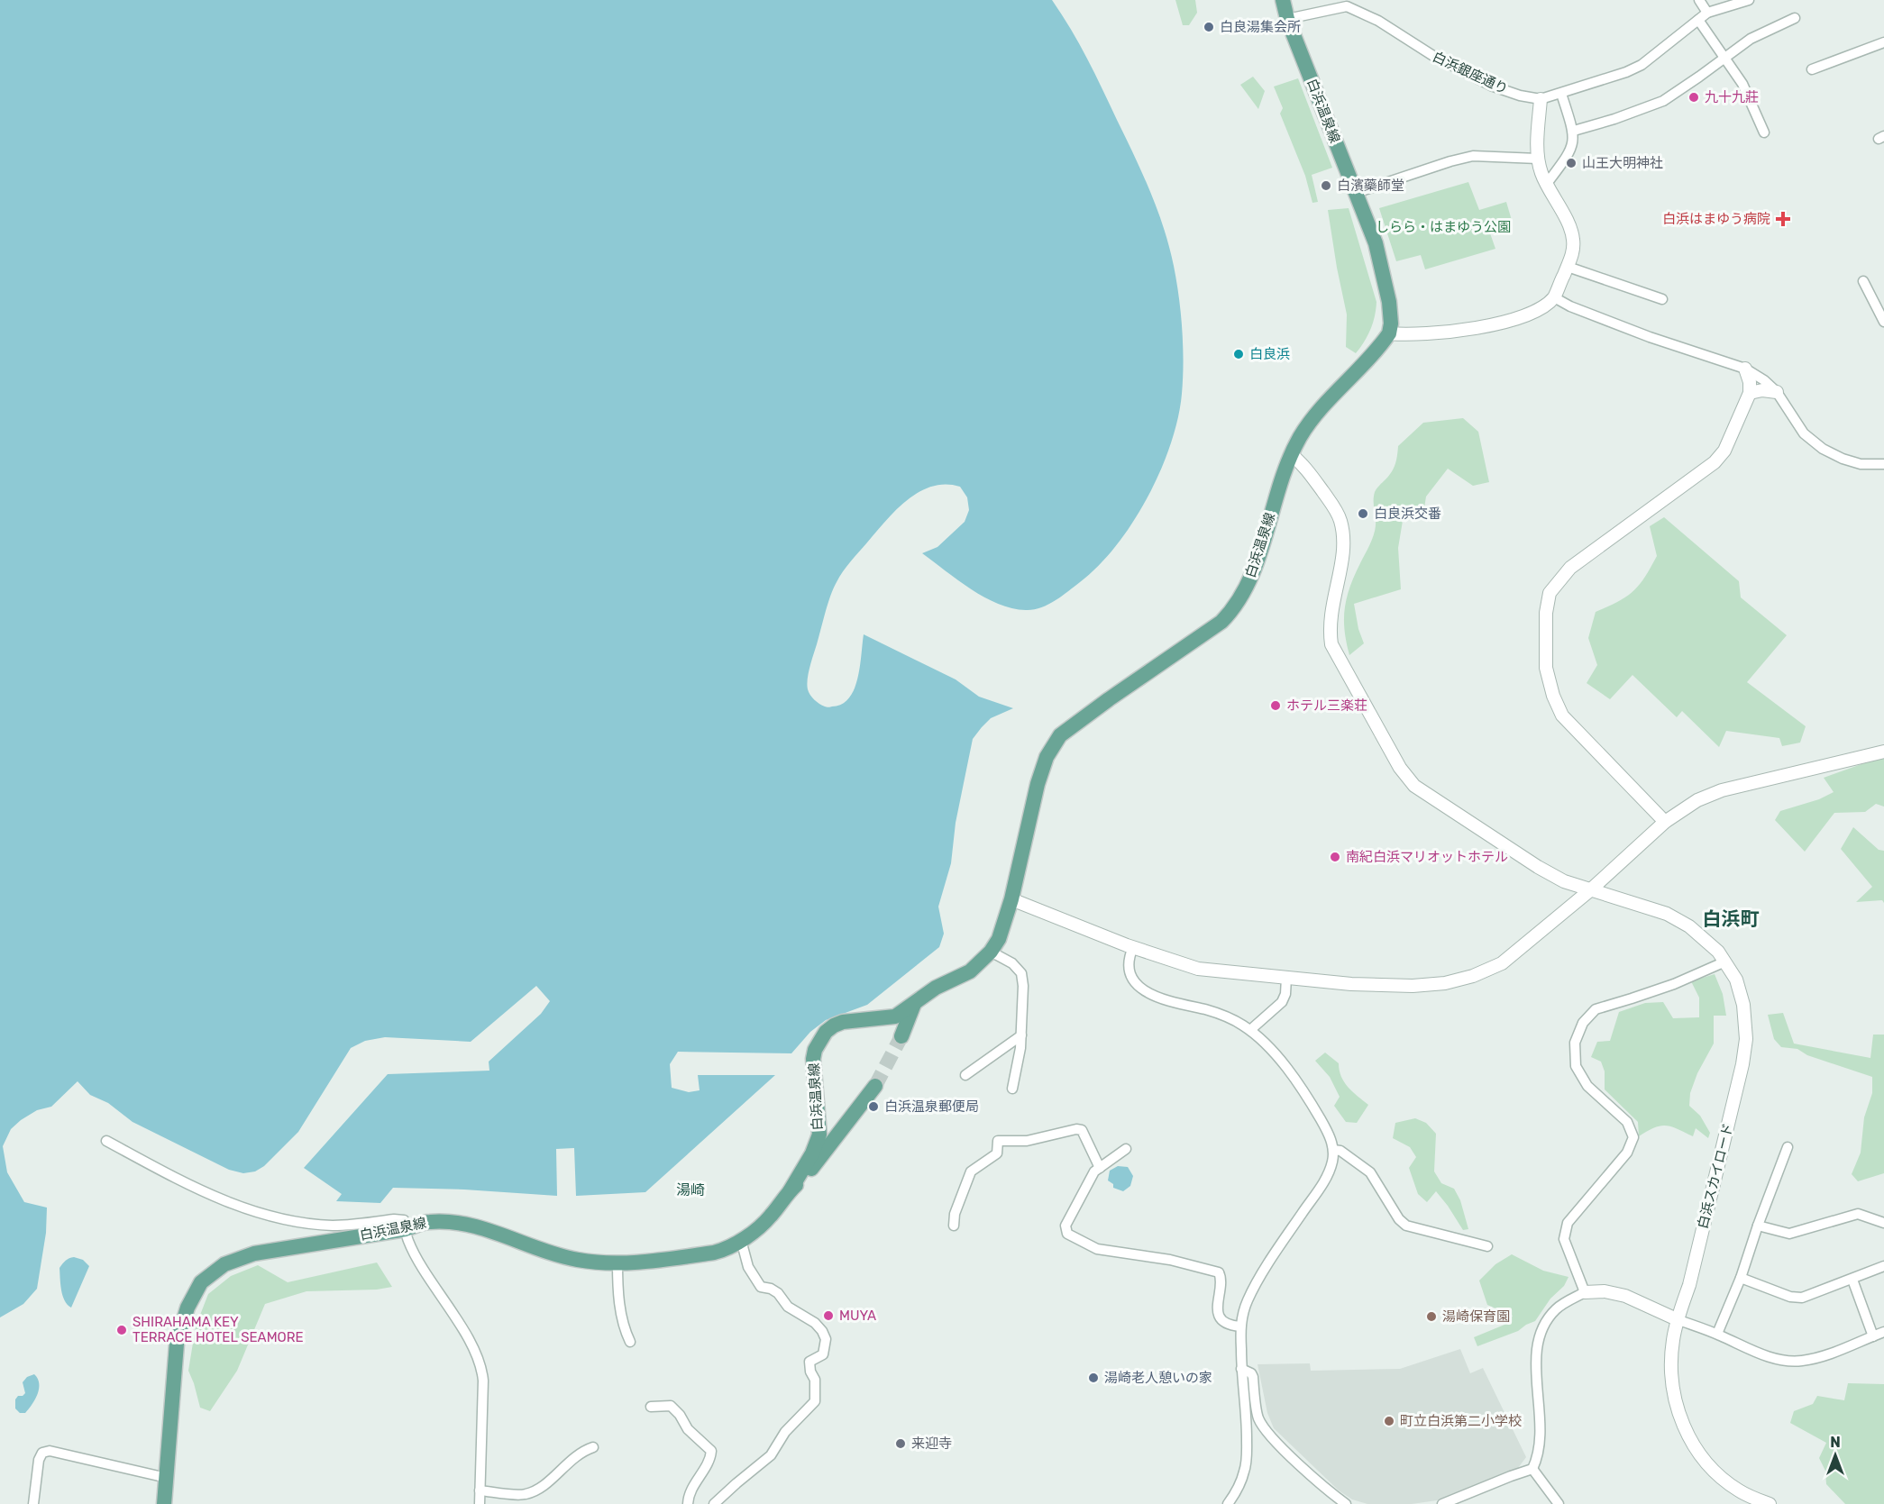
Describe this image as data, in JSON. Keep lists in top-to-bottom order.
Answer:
{
  "streets": {
    "main road": ["白浜温泉線"],
    "street": ["白浜銀座通り", "白浜スカイロード"]
  },
  "crossings": [
    ["白浜銀座通り", "白浜温泉線"],
    ["白浜温泉線", "白浜スカイロード"]
  ],
  "districts": ["白浜町", "湯崎"],
  "parks": ["しらら・はまゆう公園"],
  "places": {
    "other": [
      "白良湯集会所",
      "九十九莊",
      "山王大明神社",
      "白濱藥師堂",
      "白良浜",
      "白良浜交番",
      "ホテル三楽荘",
      "南紀白浜マリオットホテル",
      "白浜温泉郵便局",
      "MUYA",
      "湯崎保育園",
      "SHIRAHAMA KEY TERRACE HOTEL SEAMORE",
      "湯崎老人憩いの家",
      "町立白浜第二小学校",
      "来迎寺"
    ],
    "health": ["白浜はまゆう病院"]
  },
  "north": "top"
}
